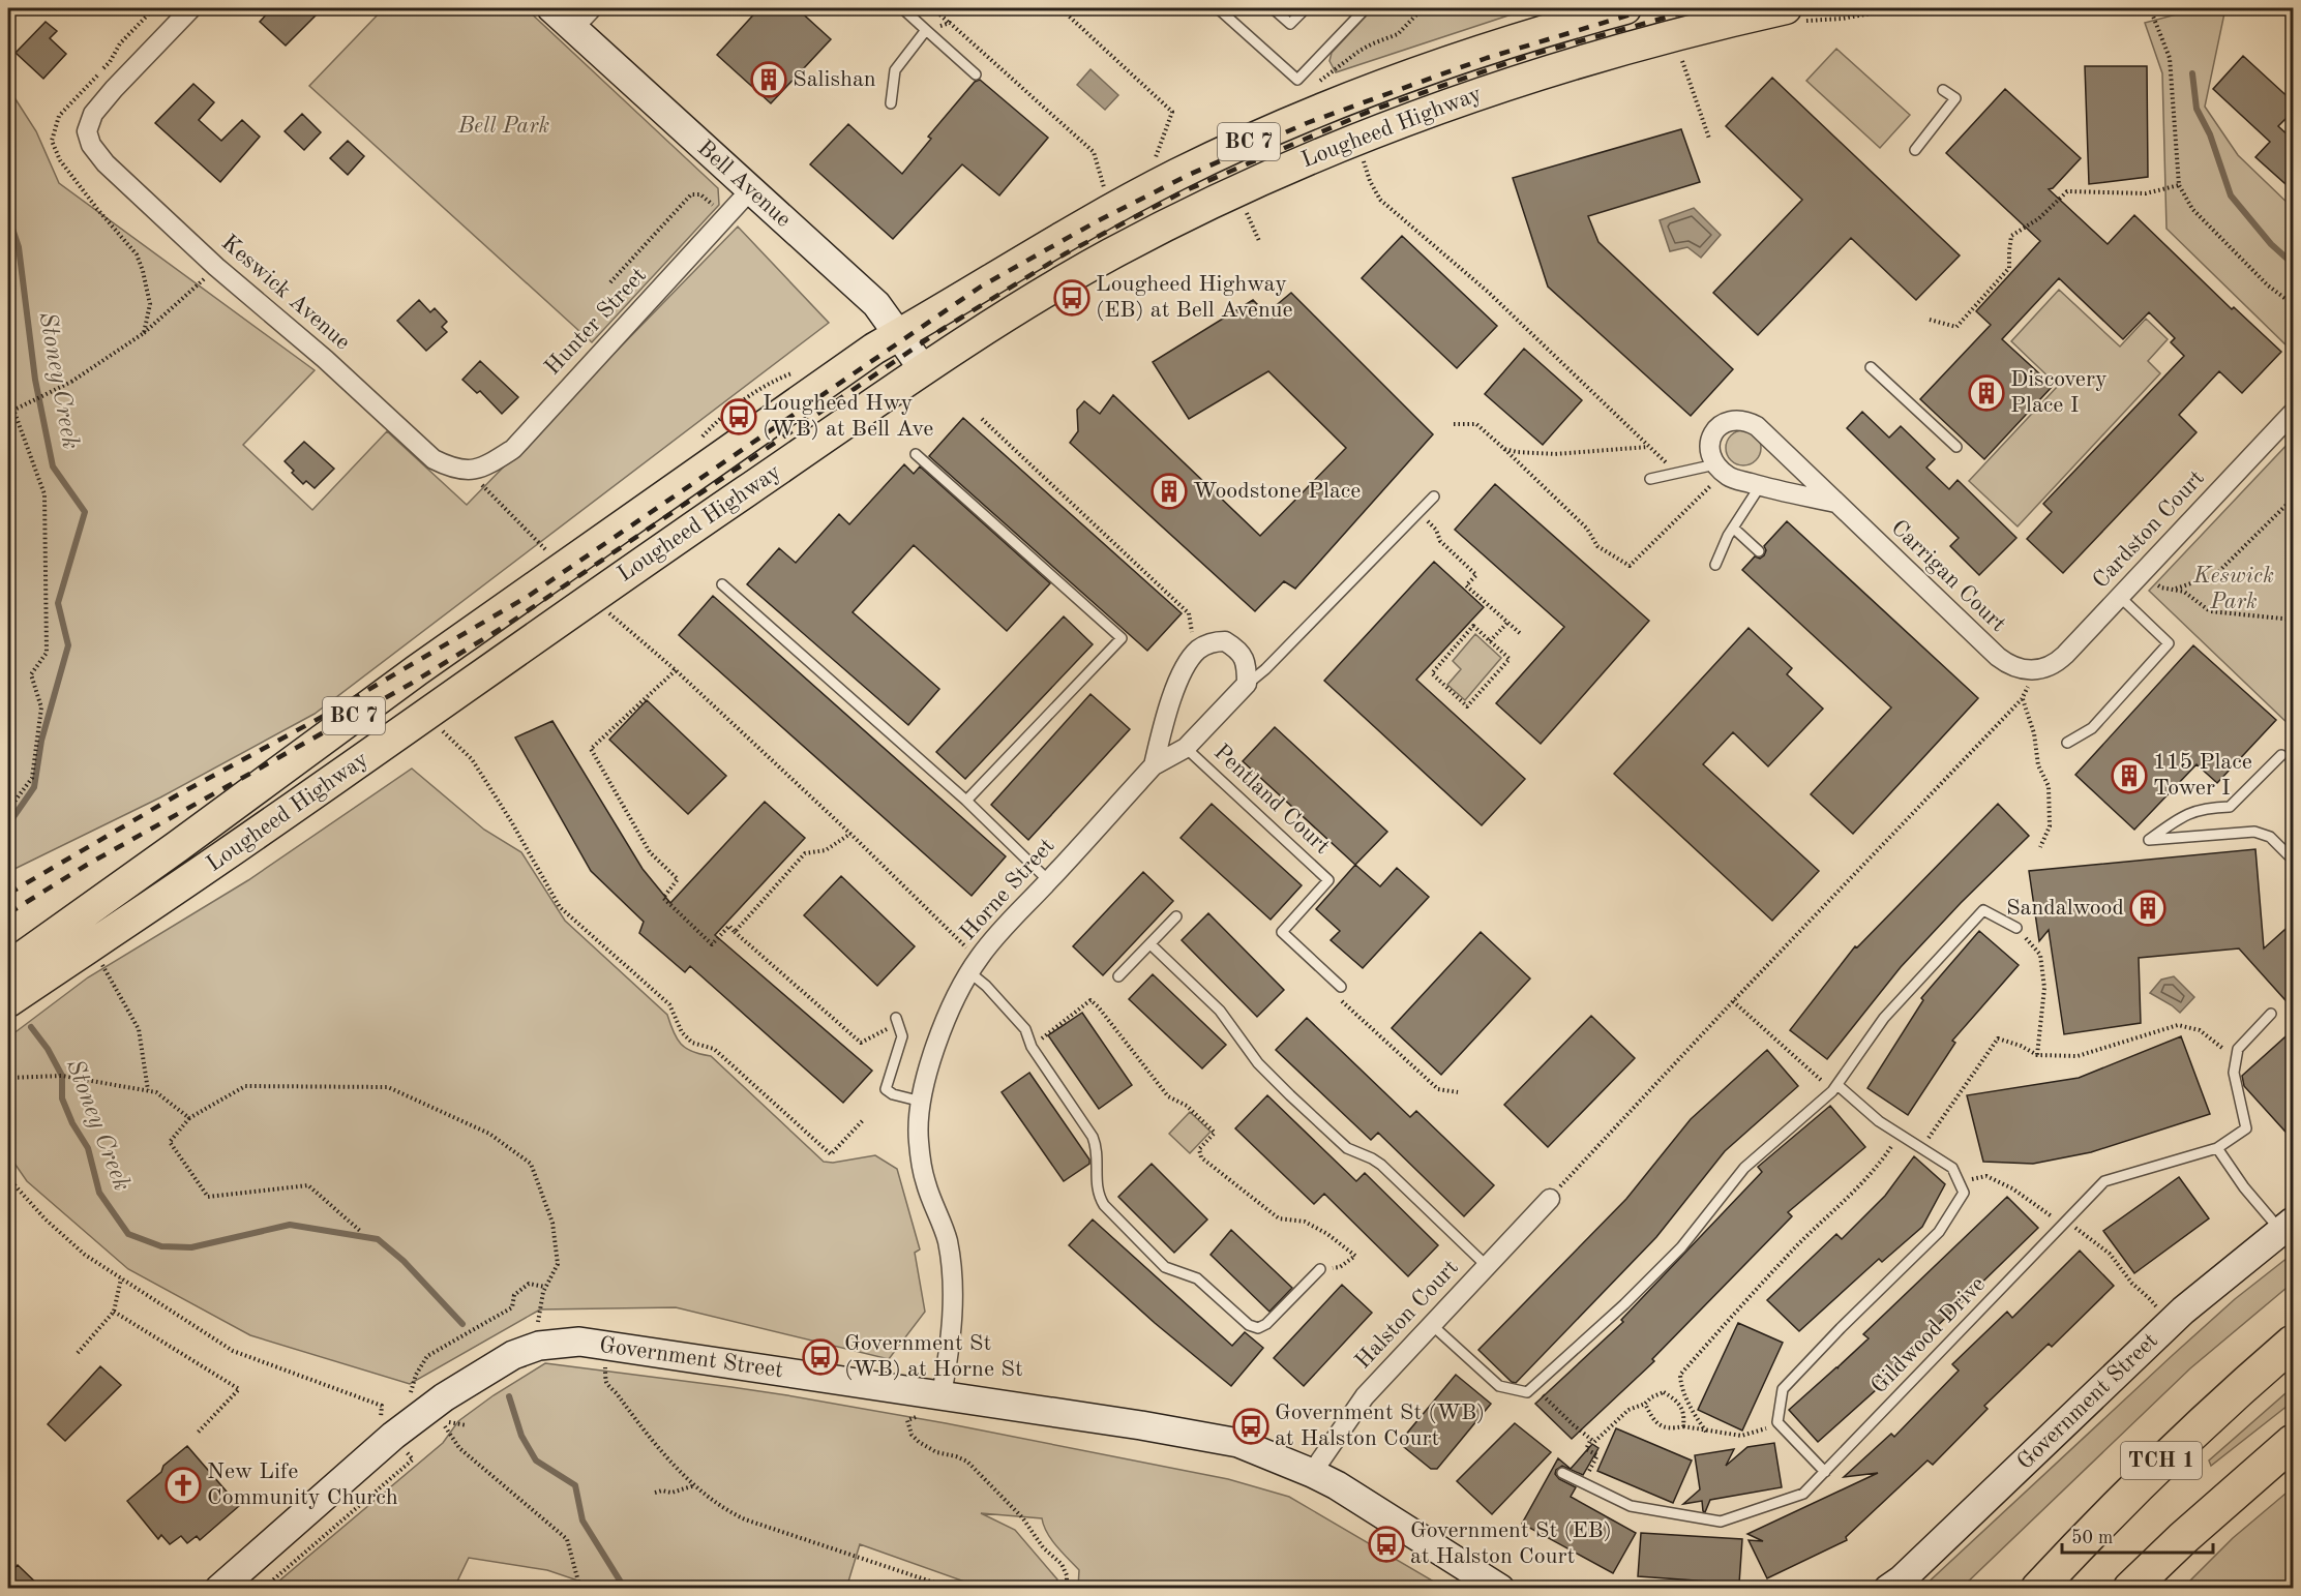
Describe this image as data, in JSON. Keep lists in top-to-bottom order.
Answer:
{
  "streets": {
    "highway": ["TCH 1"],
    "main road": ["Lougheed Highway", "BC 7"],
    "street": [
      "Bell Avenue",
      "Keswick Avenue",
      "Hunter Street",
      "Cardston Court",
      "Carrigan Court",
      "Horne Street",
      "Halston Court",
      "Government Street"
    ],
    "lane": ["Pentland Court", "Gildwood Drive"]
  },
  "crossings": [
    ["Lougheed Highway", "Bell Avenue"],
    ["Bell Avenue", "Hunter Street"],
    ["Keswick Avenue", "Hunter Street"],
    ["Cardston Court", "Carrigan Court"],
    ["Pentland Court", "Horne Street"],
    ["Horne Street", "Government Street"],
    ["Halston Court", "Government Street"]
  ],
  "water": ["Stoney Creek"],
  "parks": ["Bell Park", "Keswick Park"],
  "places": {
    "building": [
      "Salishan",
      "Discovery Place I",
      "Woodstone Place",
      "115 Place Tower I",
      "Sandalwood"
    ],
    "bus stop": [
      "Lougheed Highway (EB) at Bell Avenue",
      "Lougheed Hwy (WB) at Bell Ave",
      "Government St (WB) at Horne St",
      "Government St (WB) at Halston Court",
      "Government St (EB) at Halston Court"
    ],
    "church": ["New Life Community Church"]
  },
  "scale_bar": "50 m"
}
